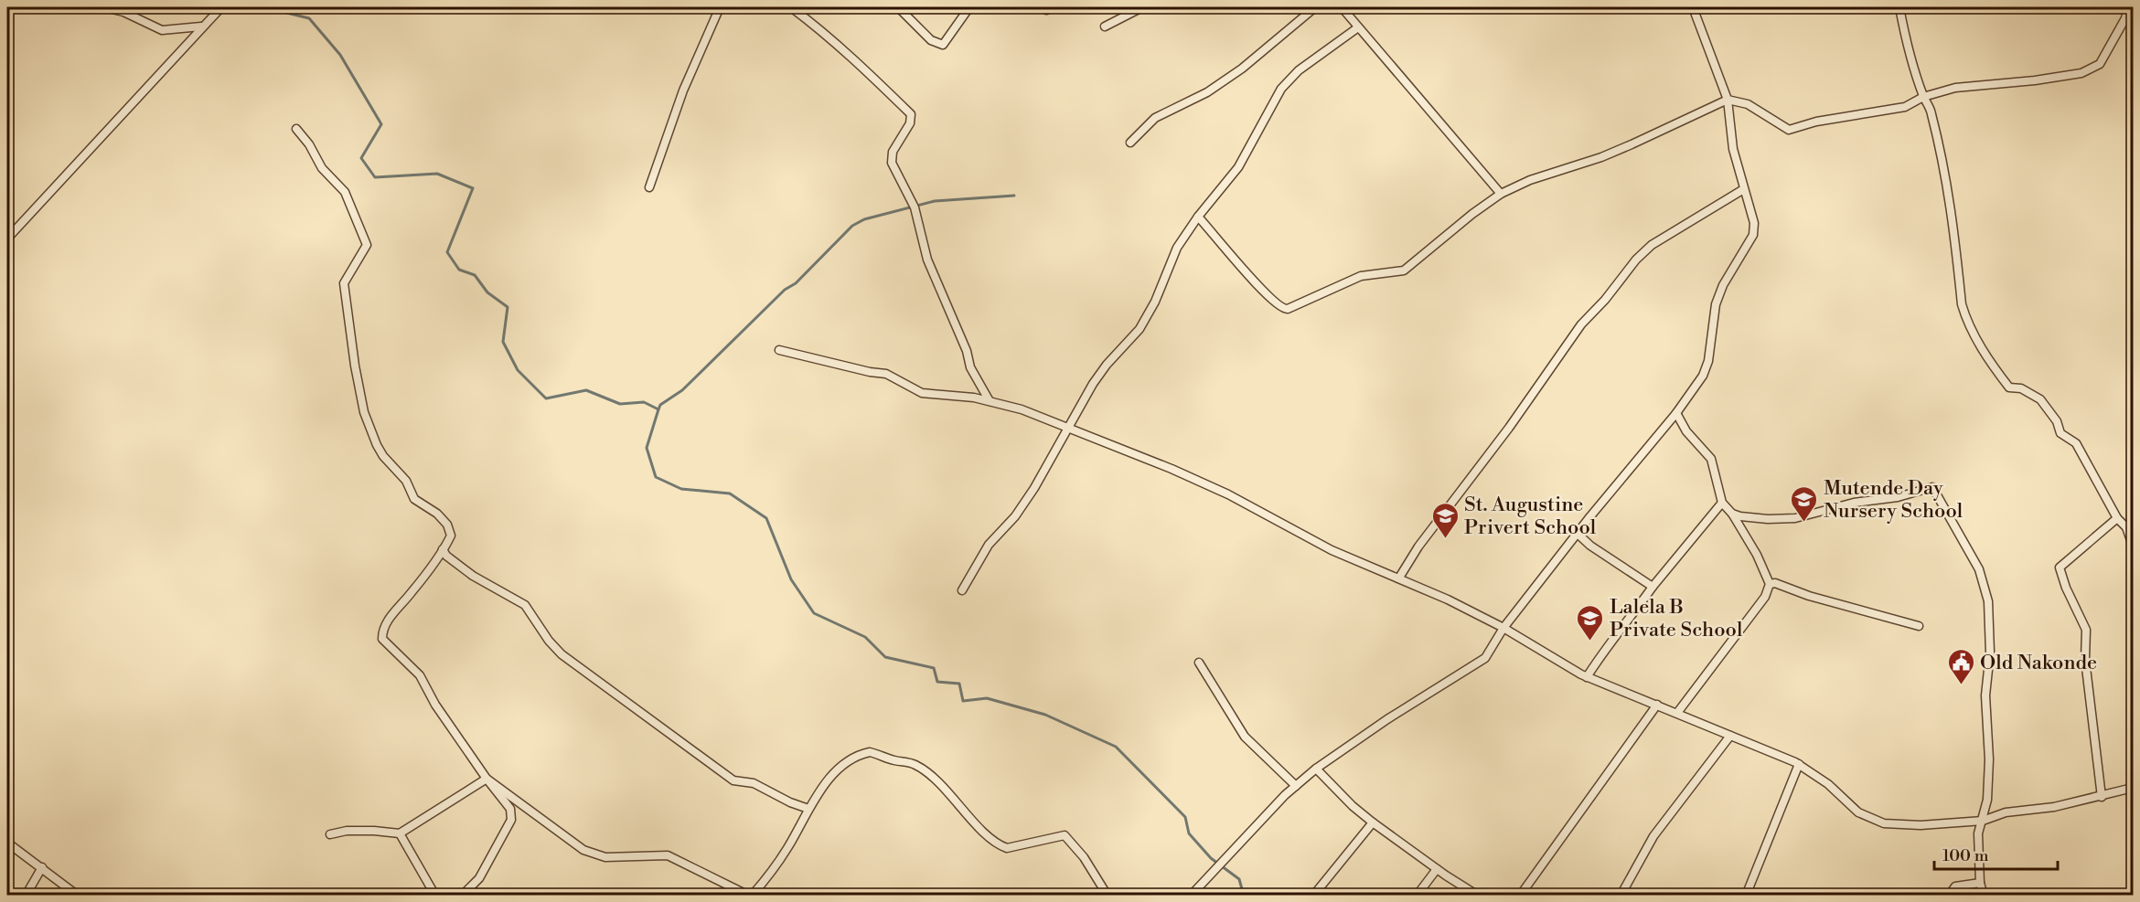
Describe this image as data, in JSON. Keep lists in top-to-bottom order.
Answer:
{
  "places": {
    "school or university": ["Mutende Day Nursery School", "St. Augustine Privert School", "Lalela B Private School"],
    "public building": ["Old Nakonde"]
  },
  "scale_bar": "100 m"
}
